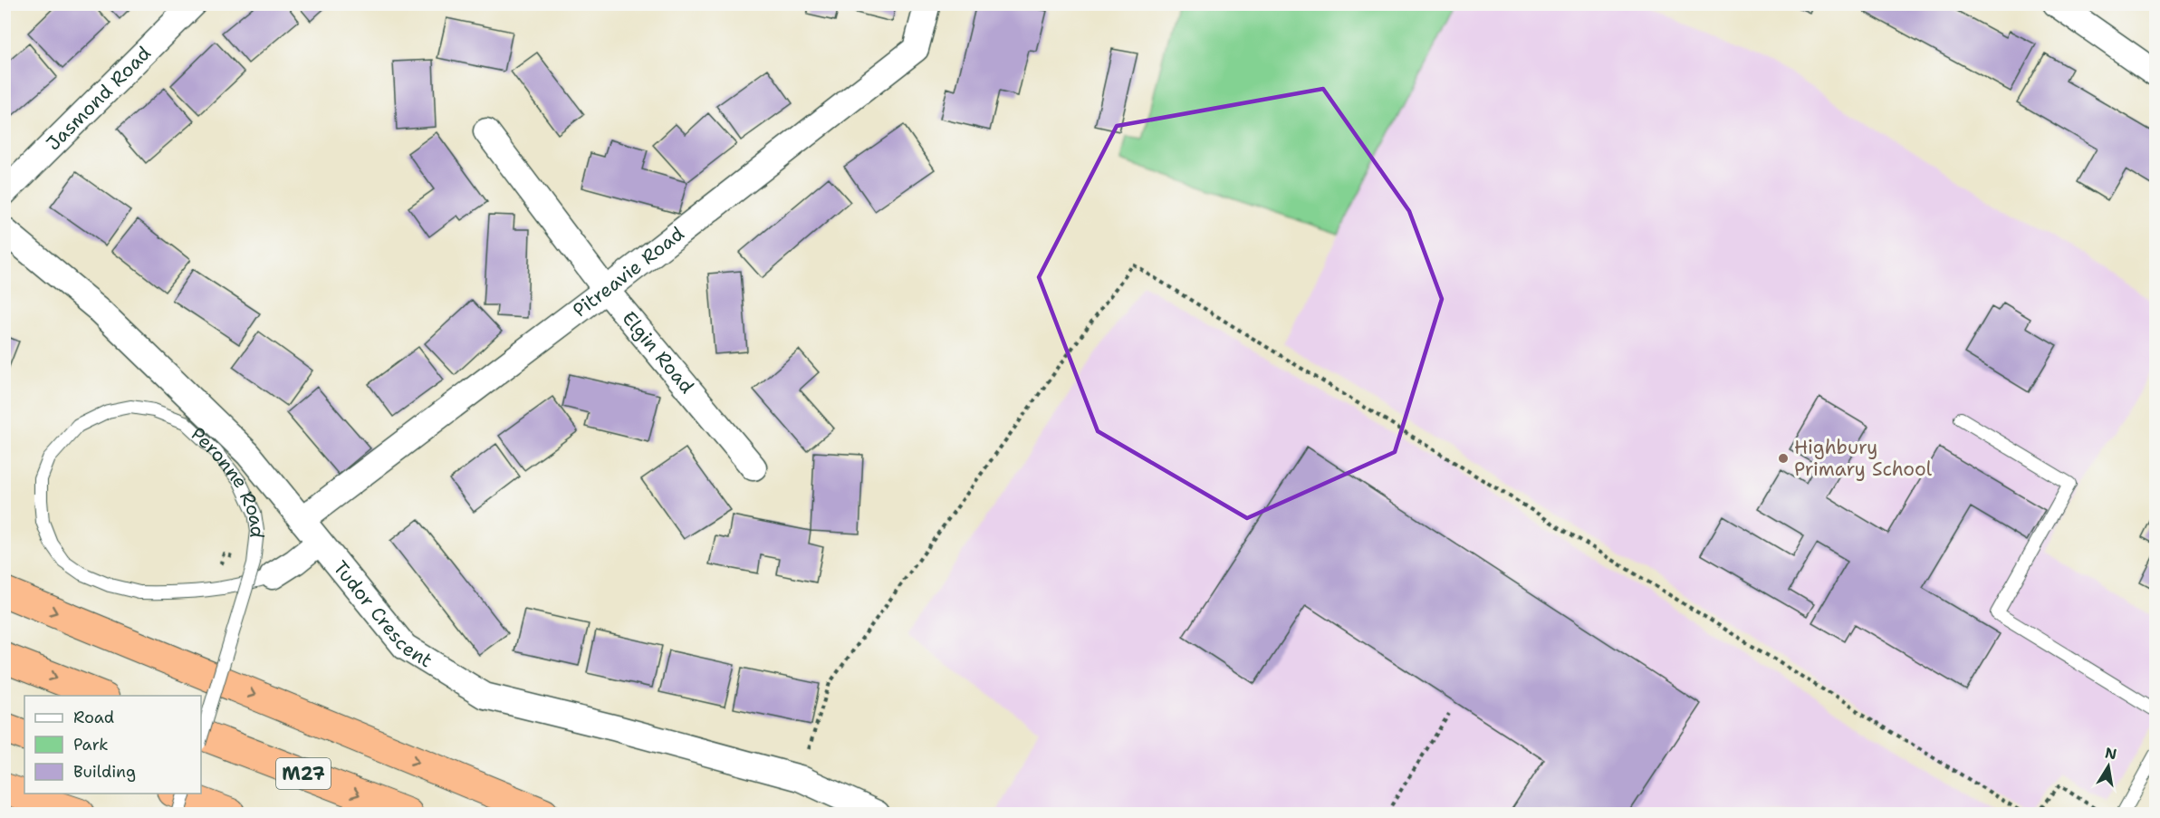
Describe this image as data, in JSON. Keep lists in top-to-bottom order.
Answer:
{
  "streets": {
    "highway": ["M27"],
    "street": [
      "Jasmond Road",
      "Pitreavie Road",
      "Elgin Road",
      "Peronne Road",
      "Tudor Crescent"
    ]
  },
  "crossings": [
    ["Pitreavie Road", "Elgin Road"],
    ["Pitreavie Road", "Tudor Crescent"],
    ["Peronne Road", "Tudor Crescent"]
  ],
  "places": ["Highbury Primary School"],
  "legend": ["Road", "Park", "Building"],
  "north": "top"
}
